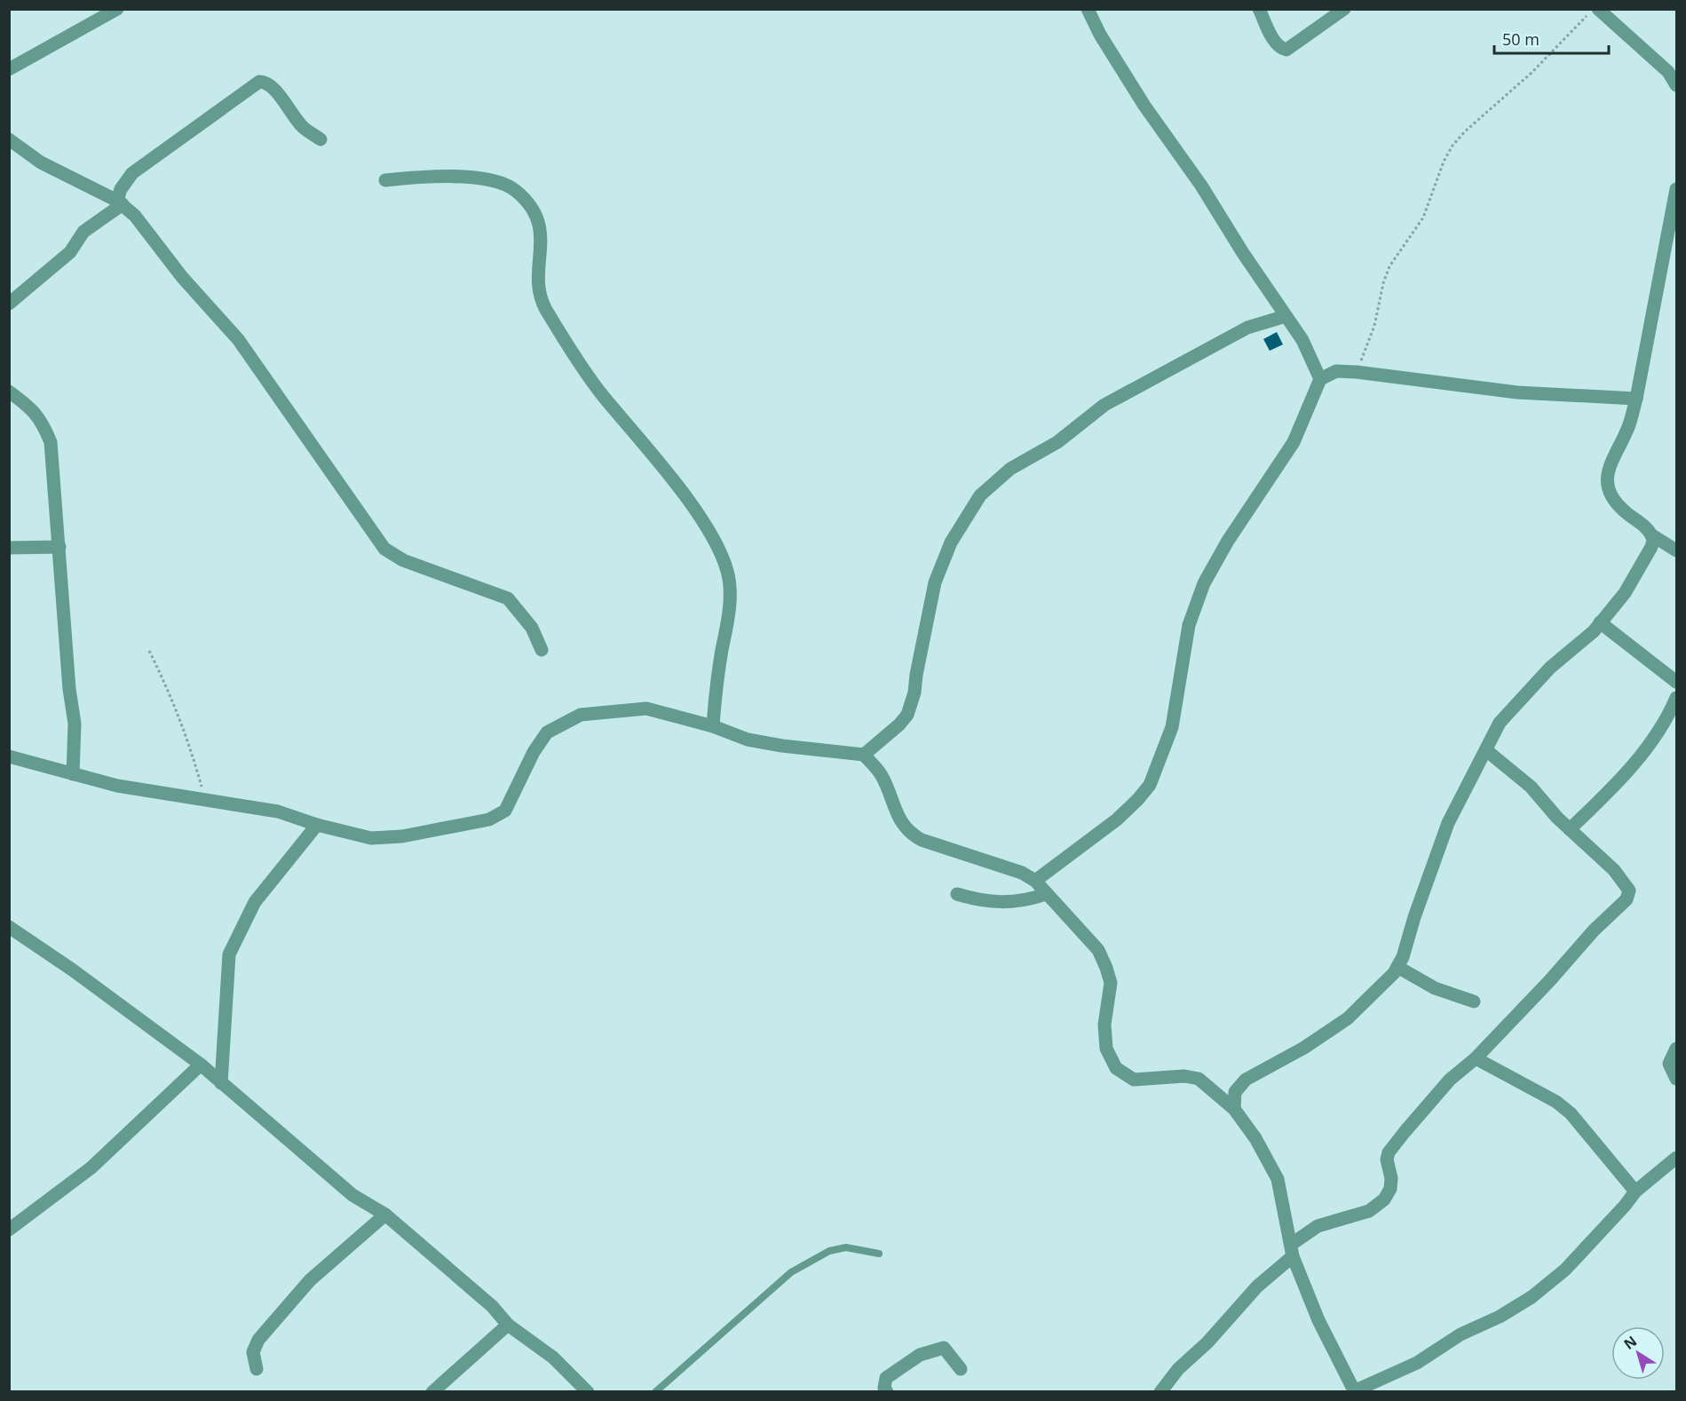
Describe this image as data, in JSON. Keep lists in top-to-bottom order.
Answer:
{
  "scale_bar": "50 m",
  "north": "top left"
}
